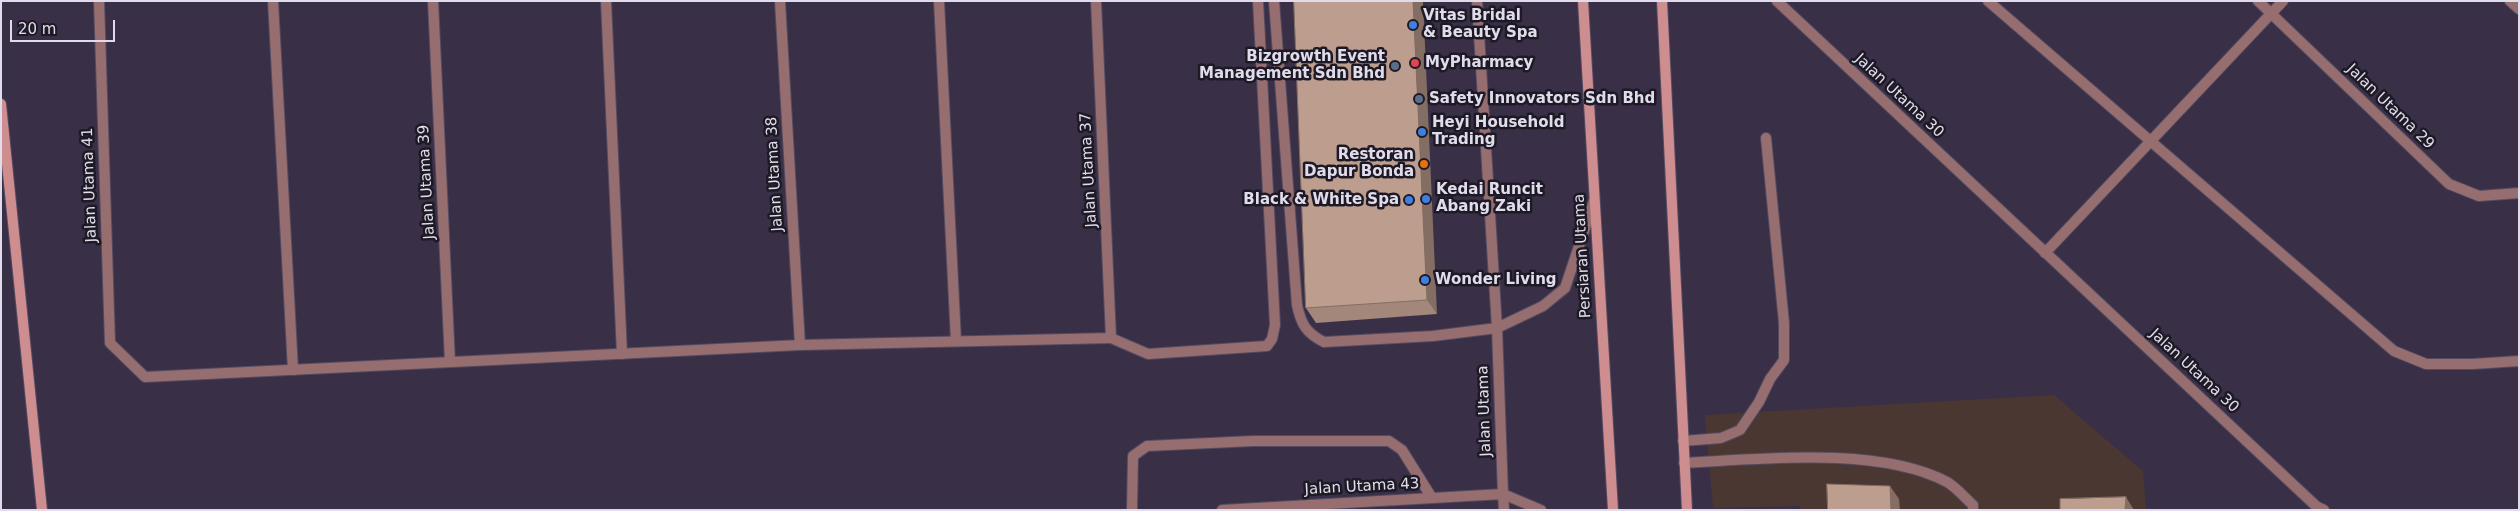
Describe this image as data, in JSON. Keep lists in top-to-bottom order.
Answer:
{
  "streets": {
    "street": [
      "Jalan Utama 30",
      "Jalan Utama 29",
      "Jalan Utama 37",
      "Jalan Utama 38",
      "Jalan Utama 39",
      "Jalan Utama 41",
      "Persiaran Utama",
      "Jalan Utama",
      "Jalan Utama 43"
    ]
  },
  "crossings": [
    ["Jalan Utama 37", "Jalan Utama 41"],
    ["Jalan Utama 38", "Jalan Utama 41"],
    ["Jalan Utama 39", "Jalan Utama 41"],
    ["Jalan Utama", "Jalan Utama 43"]
  ],
  "places": [
    "Vitas Bridal & Beauty Spa",
    "MyPharmacy",
    "Bizgrowth Event Management Sdn Bhd",
    "Safety Innovators Sdn Bhd",
    "Heyi Household Trading",
    "Restoran Dapur Bonda",
    "Kedai Runcit Abang Zaki",
    "Black & White Spa",
    "Wonder Living"
  ],
  "scale_bar": "20 m"
}
